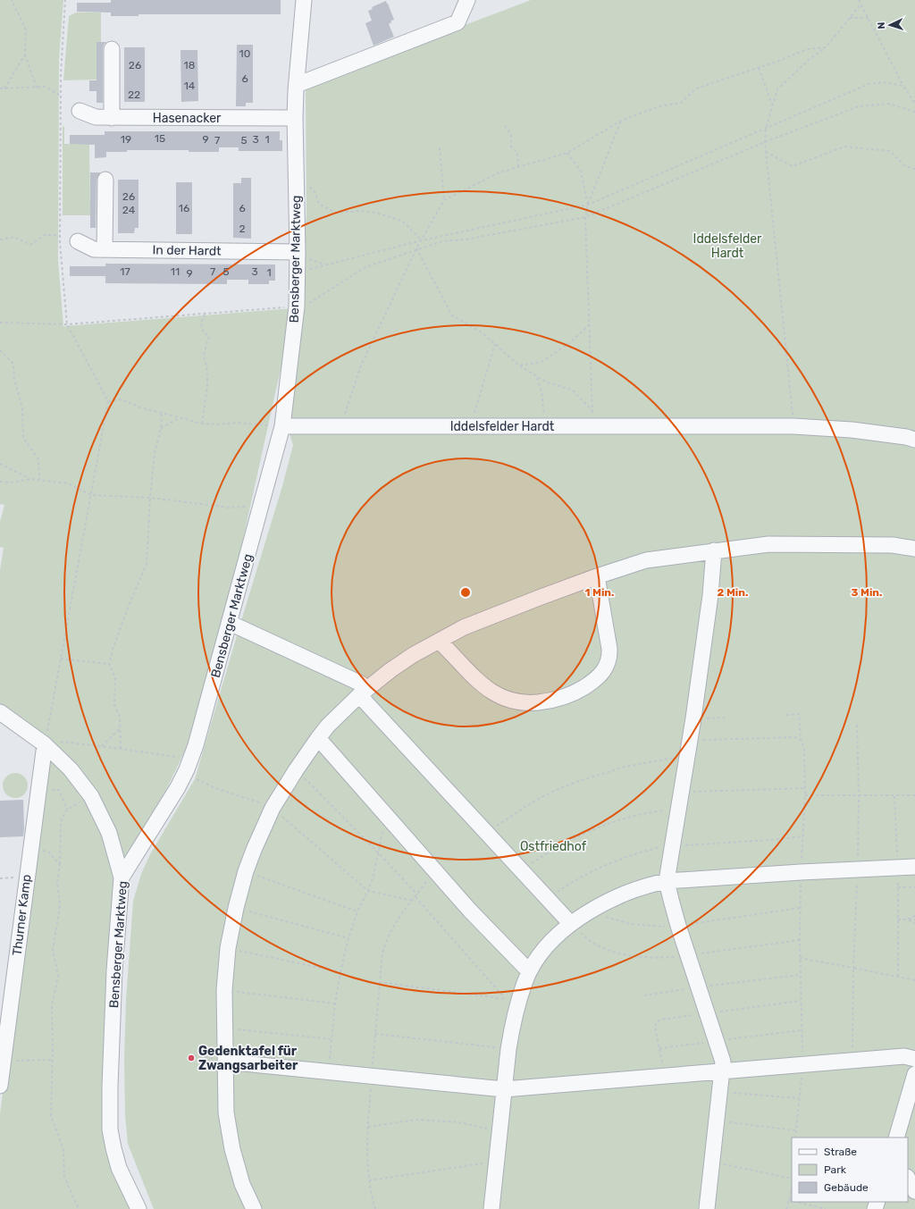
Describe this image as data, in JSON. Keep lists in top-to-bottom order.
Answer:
{
  "streets": {
    "street": [
      "Hasenacker",
      "In der Hardt",
      "Bensberger Marktweg",
      "Iddelsfelder Hardt",
      "Thurner Kamp"
    ]
  },
  "crossings": [
    ["Hasenacker", "Bensberger Marktweg"],
    ["In der Hardt", "Bensberger Marktweg"],
    ["Bensberger Marktweg", "Iddelsfelder Hardt"]
  ],
  "parks": ["Iddelsfelder Hardt", "Ostfriedhof"],
  "places": ["Gedenktafel für Zwangsarbeiter"],
  "house_numbers": [
    "10",
    "26",
    "18",
    "6",
    "14",
    "22",
    "15",
    "19",
    "9",
    "3",
    "1",
    "7",
    "5",
    "26",
    "16",
    "6",
    "24",
    "2",
    "17",
    "11",
    "7",
    "5",
    "3",
    "1",
    "9"
  ],
  "legend": ["Straße", "Park", "Gebäude"],
  "north": "left",
  "rings": ["1 Min.", "2 Min.", "3 Min."]
}
